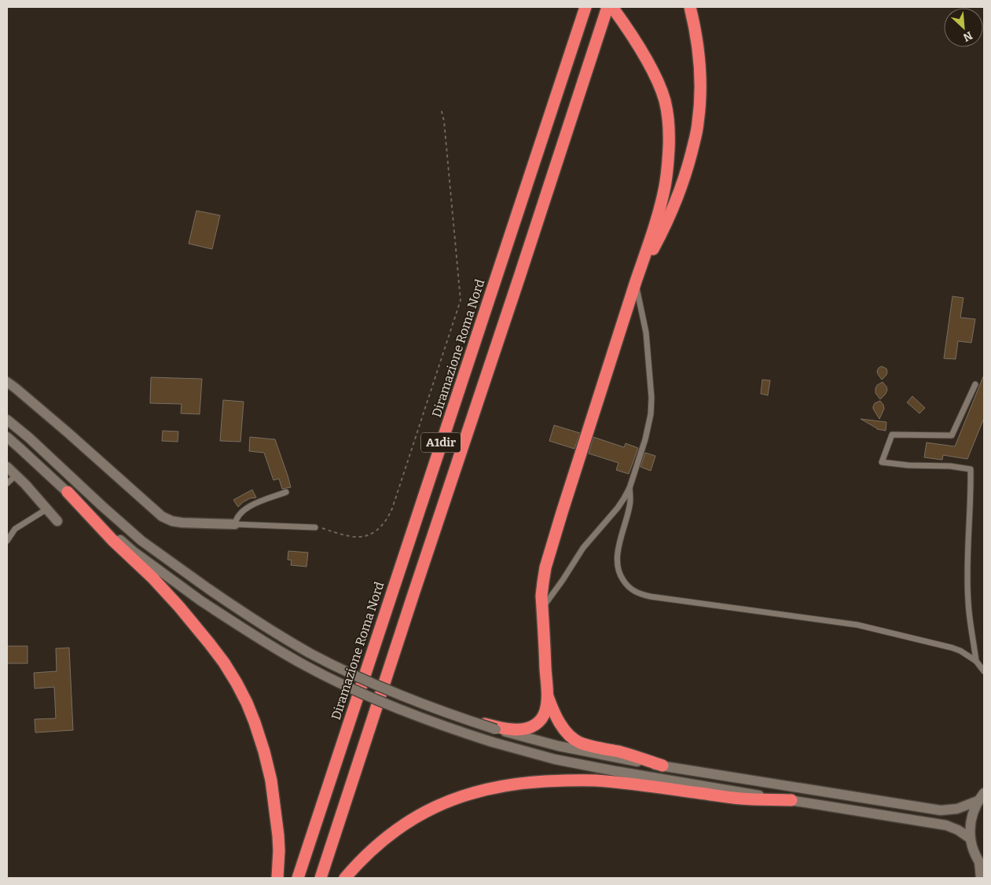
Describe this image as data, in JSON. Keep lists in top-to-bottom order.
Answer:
{
  "streets": {
    "highway": ["Diramazione Roma Nord", "A1dir"]
  },
  "north": "bottom right"
}
